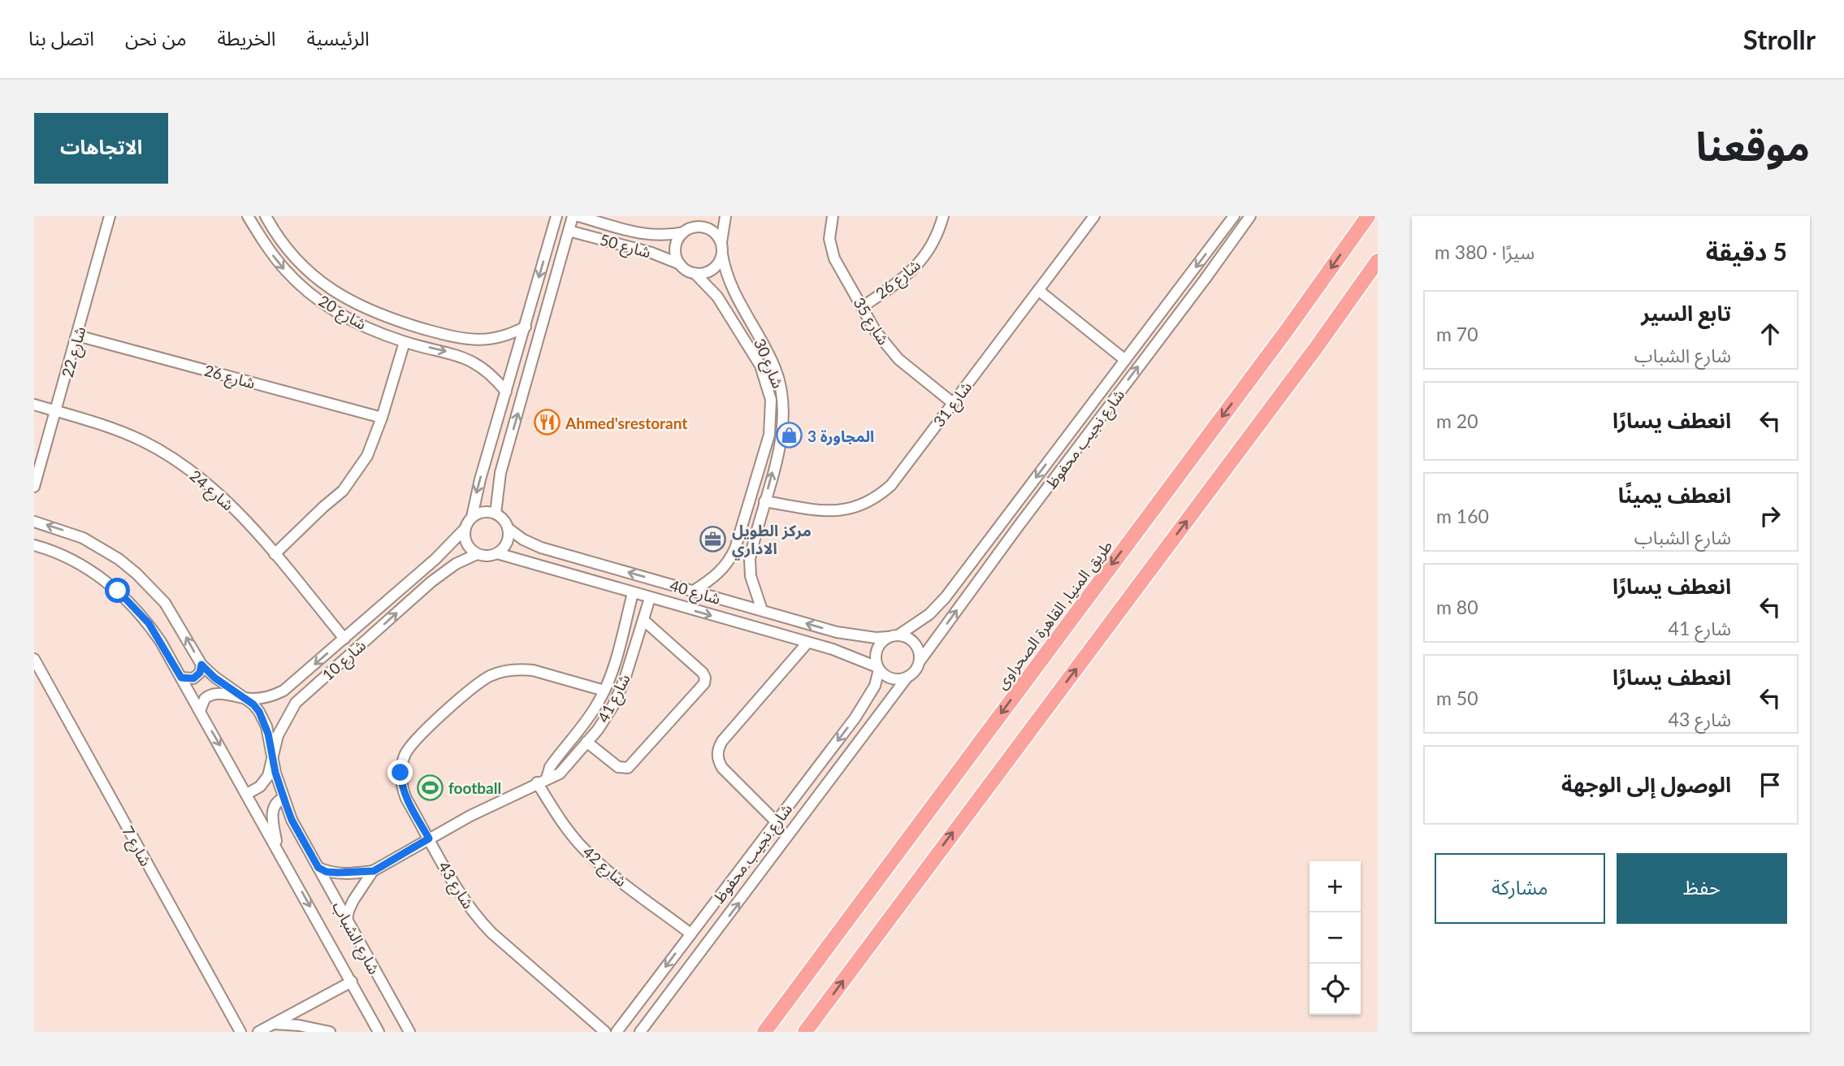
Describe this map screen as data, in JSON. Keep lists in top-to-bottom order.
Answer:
{
  "streets": {
    "highway": ["طريق المنيا, القاهرة الصحراوى"],
    "street": [
      "شارع 50",
      "شارع 26",
      "شارع 20",
      "شارع 35",
      "شارع 22",
      "شارع 30",
      "شارع 31",
      "شارع نجيب محفوظ",
      "شارع 24",
      "شارع 40",
      "شارع 10",
      "شارع 41",
      "شارع 7",
      "شارع 42",
      "شارع 43",
      "شارع الشباب"
    ]
  },
  "crossings": [
    ["شارع 50", "شارع 30"],
    ["شارع 26", "شارع 35"],
    ["شارع 26", "شارع 22"],
    ["شارع 35", "شارع 31"],
    ["شارع 22", "شارع 24"],
    ["شارع 30", "شارع 31"],
    ["شارع 30", "شارع 40"],
    ["شارع نجيب محفوظ", "شارع 40"],
    ["شارع نجيب محفوظ", "شارع 42"],
    ["شارع 24", "شارع 10"],
    ["شارع 40", "شارع 10"],
    ["شارع 40", "شارع 41"],
    ["شارع 10", "شارع الشباب"],
    ["شارع 41", "شارع 42"],
    ["شارع 41", "شارع 43"],
    ["شارع 41", "شارع الشباب"]
  ],
  "places": {
    "restaurant": ["Ahmed'srestorant"],
    "shop": ["المجاورة 3"],
    "office": ["مركز الطويل الاداري"],
    "sports": ["football"]
  },
  "page": {
    "header": "Strollr",
    "nav": [
      "الرئيسية",
      "الخريطة",
      "من نحن",
      "اتصل بنا"
    ],
    "title": "موقعنا",
    "buttons": [
      "الاتجاهات",
      ["حفظ", "مشاركة"]
    ],
    "heading": ["5 دقيقة", "سيرًا · 380 m"],
    "list": [
      ["تابع السير", "شارع الشباب", "70 m"],
      ["انعطف يسارًا", "20 m"],
      ["انعطف يمينًا", "شارع الشباب", "160 m"],
      ["انعطف يسارًا", "شارع 41", "80 m"],
      ["انعطف يسارًا", "شارع 43", "50 m"],
      "الوصول إلى الوجهة"
    ],
    "map_buttons": ["+", "−"]
  }
}
